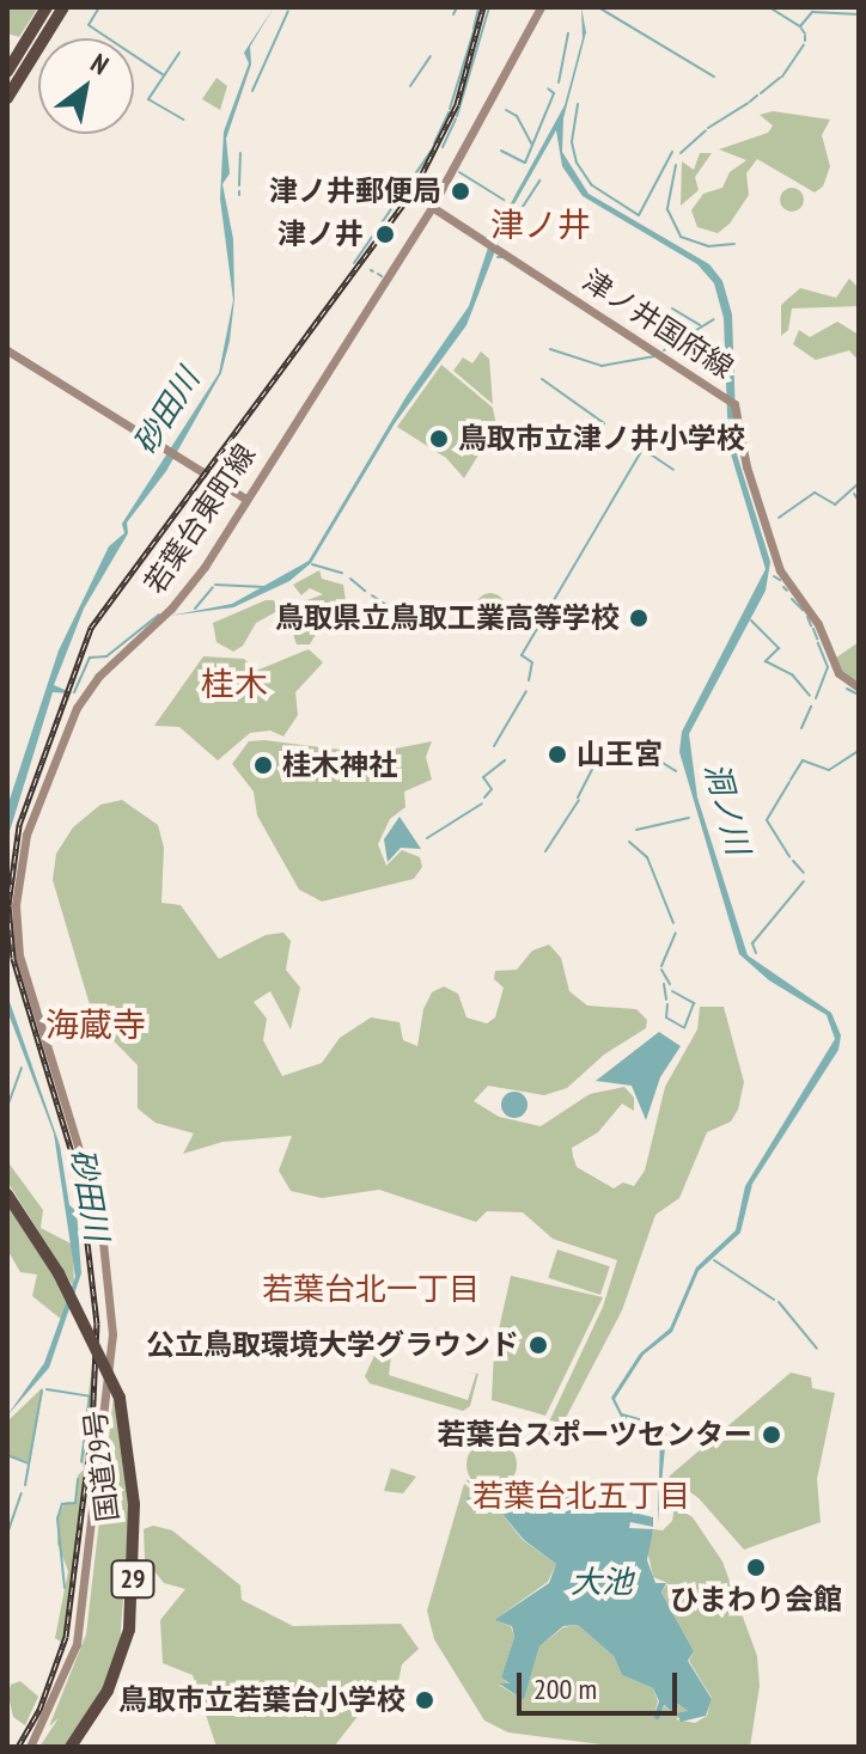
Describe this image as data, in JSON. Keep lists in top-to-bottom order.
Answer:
{
  "streets": {
    "highway": ["国道29号", "29"],
    "main road": ["津ノ井国府線", "若葉台東町線"]
  },
  "crossings": [
    ["津ノ井国府線", "若葉台東町線"]
  ],
  "districts": [
    "津ノ井",
    "桂木",
    "海蔵寺",
    "若葉台北一丁目",
    "若葉台北五丁目"
  ],
  "water": ["砂田川", "洞ノ川", "大池"],
  "places": [
    "津ノ井郵便局",
    "津ノ井",
    "鳥取市立津ノ井小学校",
    "鳥取県立鳥取工業高等学校",
    "山王宮",
    "桂木神社",
    "公立鳥取環境大学グラウンド",
    "若葉台スポーツセンター",
    "ひまわり会館",
    "鳥取市立若葉台小学校"
  ],
  "scale_bar": "200 m",
  "north": "top right"
}
